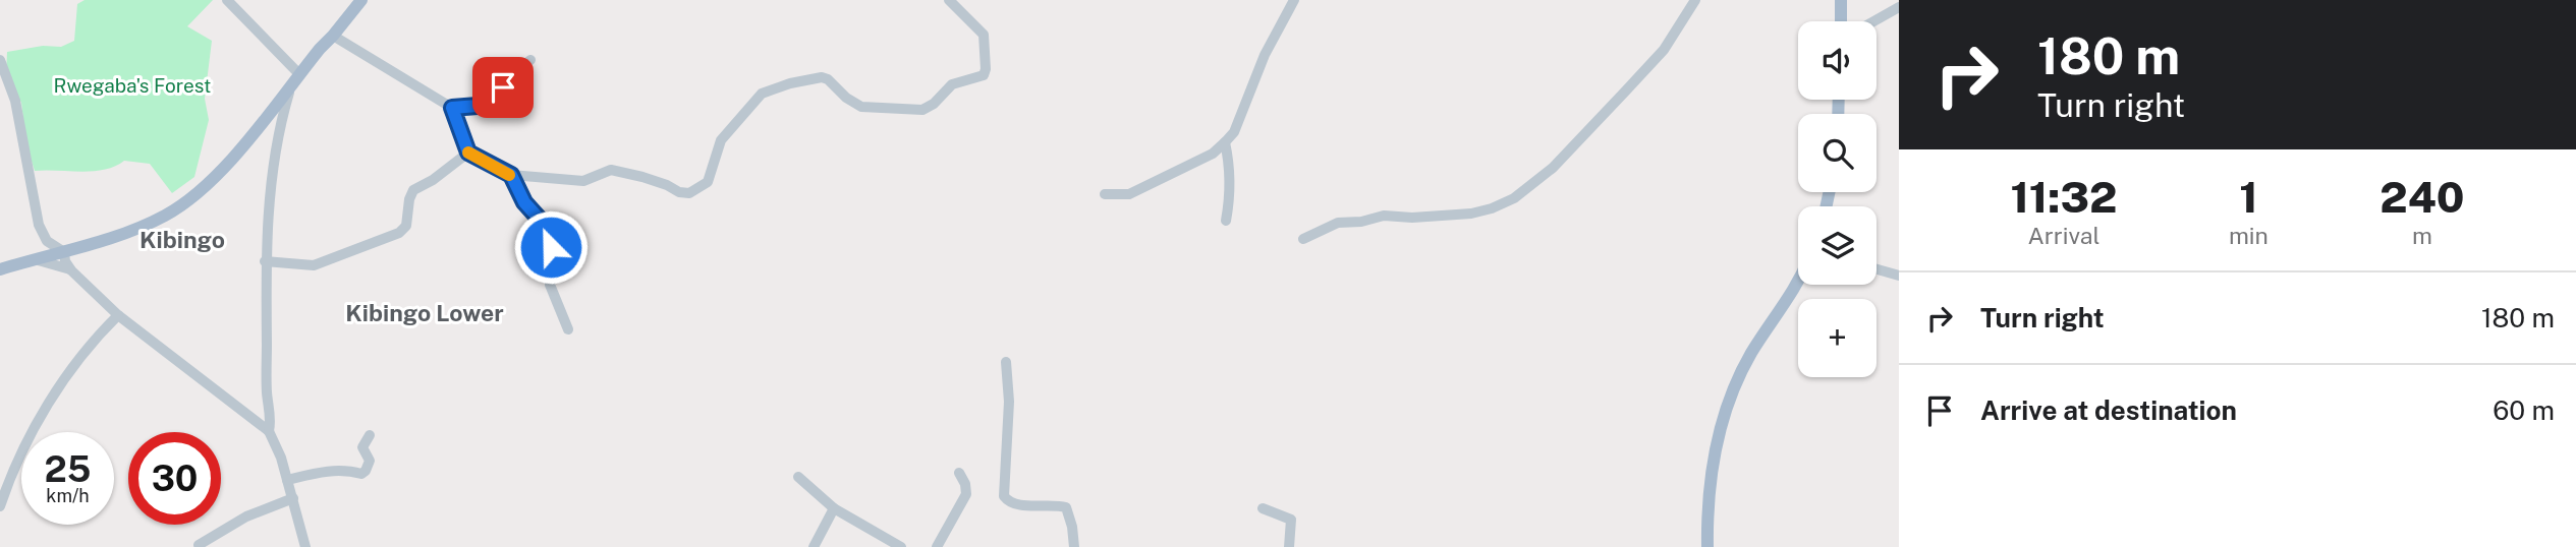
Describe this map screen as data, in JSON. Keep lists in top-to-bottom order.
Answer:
{
  "districts": ["Kibingo", "Kibingo Lower"],
  "parks": ["Rwegaba's Forest"],
  "page": {
    "turn": ["180 m", "Turn right"],
    "map_buttons": "+",
    "eta": [
      "11:32",
      "Arrival",
      "1",
      "min",
      "240",
      "m"
    ],
    "list": [
      {
        "name": "Turn right",
        "value": "180 m"
      },
      {
        "name": "Arrive at destination",
        "value": "60 m"
      }
    ],
    "speed": "25 km/h",
    "limit": "30"
  }
}
